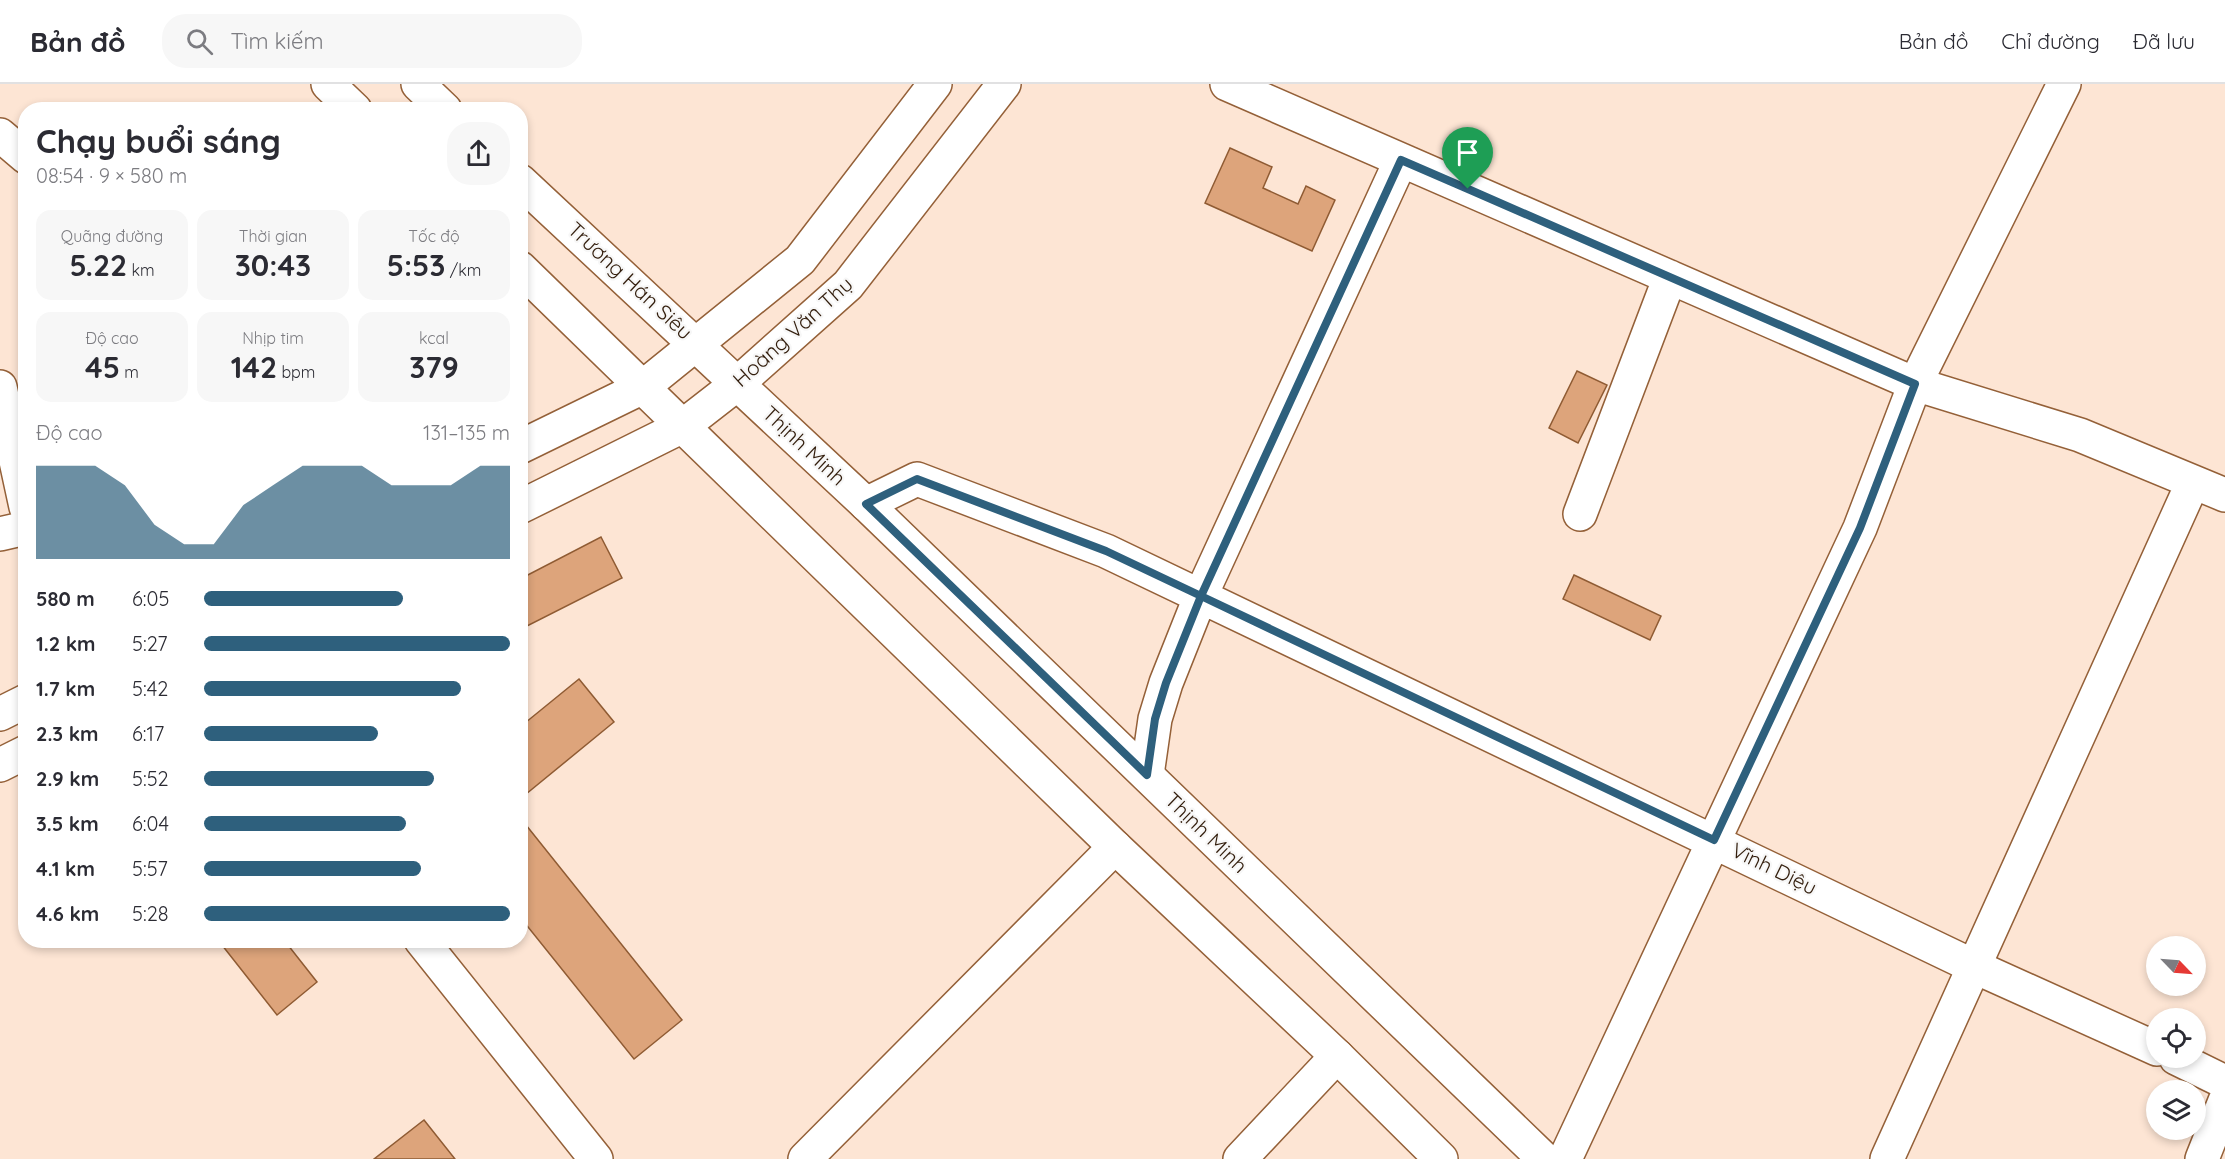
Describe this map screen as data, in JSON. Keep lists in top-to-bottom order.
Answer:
{
  "streets": {
    "street": [
      "Trương Hán Siêu",
      "Hoàng Văn Thụ",
      "Thịnh Minh",
      "Vĩnh Diệu"
    ]
  },
  "crossings": [
    ["Trương Hán Siêu", "Hoàng Văn Thụ"],
    ["Trương Hán Siêu", "Thịnh Minh"],
    ["Hoàng Văn Thụ", "Thịnh Minh"],
    ["Thịnh Minh", "Vĩnh Diệu"]
  ],
  "north": "bottom right",
  "page": {
    "header": "Bản đồ",
    "search": "Tìm kiếm",
    "nav": ["Bản đồ", "Chỉ đường", "Đã lưu"],
    "heading": ["Chạy buổi sáng", "08:54 · 9 × 580 m"],
    "stats": [
      ["Quãng đường", "5.22 km"],
      ["Thời gian", "30:43"],
      ["Tốc độ", "5:53 /km"],
      ["Độ cao", "45 m"],
      ["Nhịp tim", "142 bpm"],
      ["kcal", "379"]
    ],
    "chart": ["Độ cao", "131–135 m"],
    "list": [
      {
        "name": "580 m",
        "note": "6:05"
      },
      {
        "name": "1.2 km",
        "note": "5:27"
      },
      {
        "name": "1.7 km",
        "note": "5:42"
      },
      {
        "name": "2.3 km",
        "note": "6:17"
      },
      {
        "name": "2.9 km",
        "note": "5:52"
      },
      {
        "name": "3.5 km",
        "note": "6:04"
      },
      {
        "name": "4.1 km",
        "note": "5:57"
      },
      {
        "name": "4.6 km",
        "note": "5:28"
      }
    ]
  }
}
